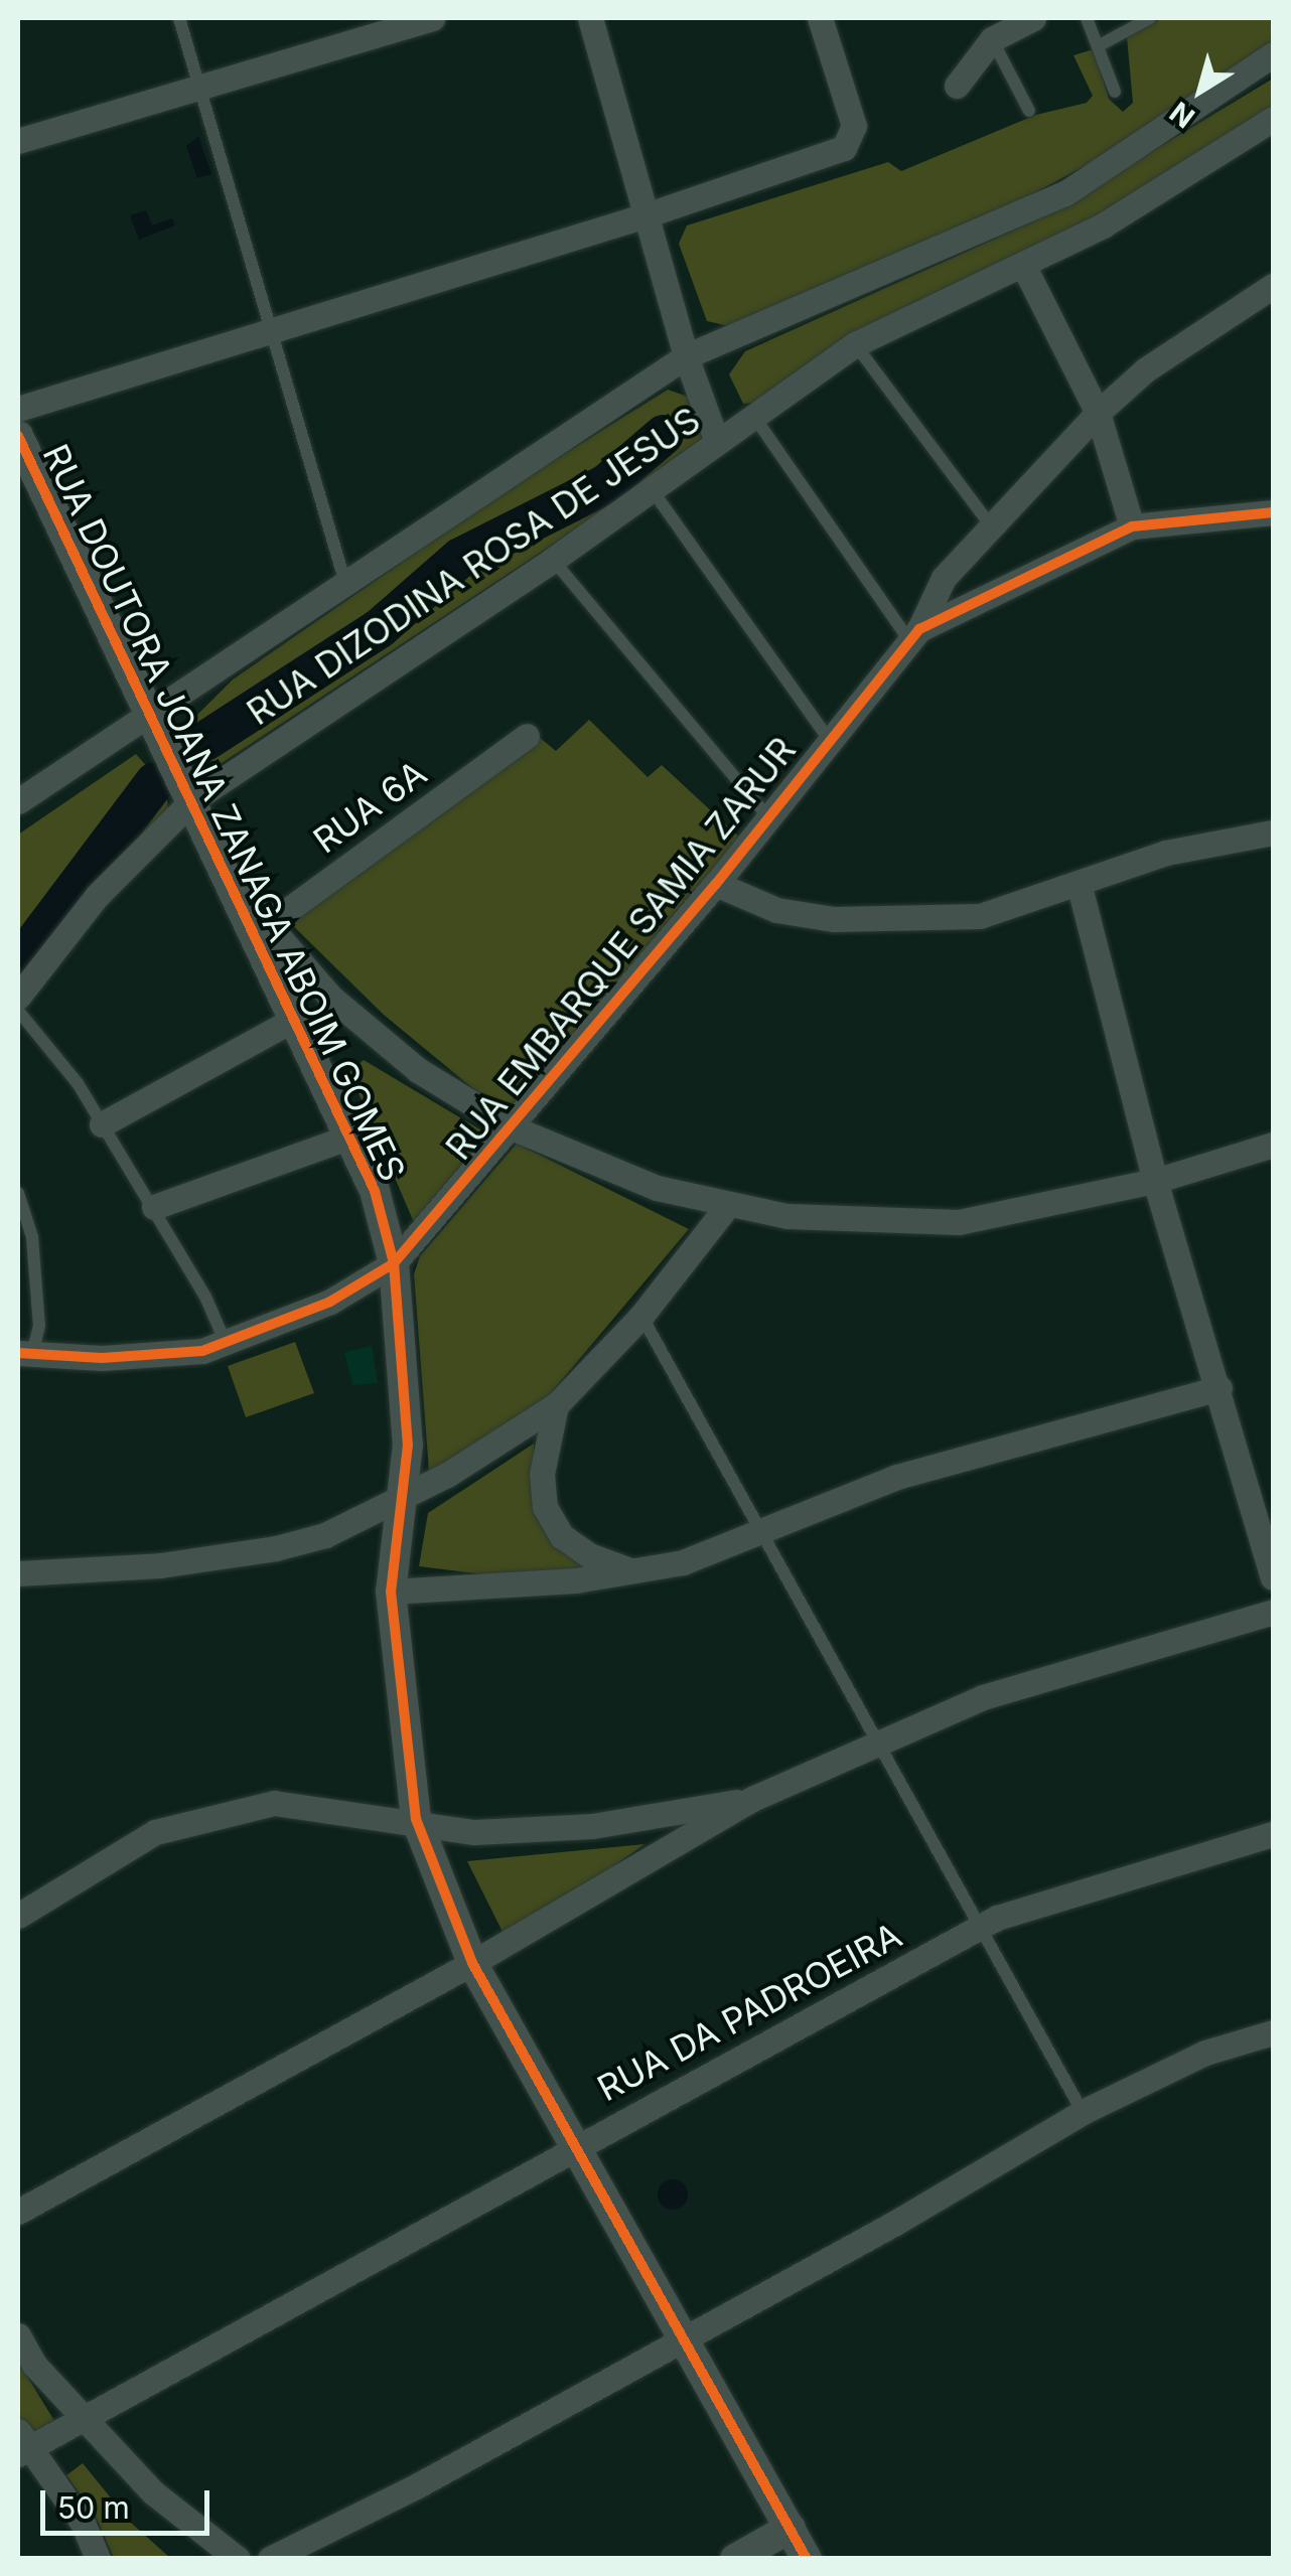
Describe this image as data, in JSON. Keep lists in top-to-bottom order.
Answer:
{
  "streets": {
    "street": [
      "RUA DIZODINA ROSA DE JESUS",
      "RUA 6A",
      "RUA DOUTORA JOANA ZANAGA ABOIM GOMES",
      "RUA EMBARQUE SAMIA ZARUR",
      "RUA DA PADROEIRA"
    ]
  },
  "crossings": [
    ["RUA DIZODINA ROSA DE JESUS", "RUA DOUTORA JOANA ZANAGA ABOIM GOMES"],
    ["RUA 6A", "RUA DOUTORA JOANA ZANAGA ABOIM GOMES"],
    ["RUA DOUTORA JOANA ZANAGA ABOIM GOMES", "RUA EMBARQUE SAMIA ZARUR"],
    ["RUA DOUTORA JOANA ZANAGA ABOIM GOMES", "RUA DA PADROEIRA"]
  ],
  "scale_bar": "50 m",
  "north": "bottom left"
}
